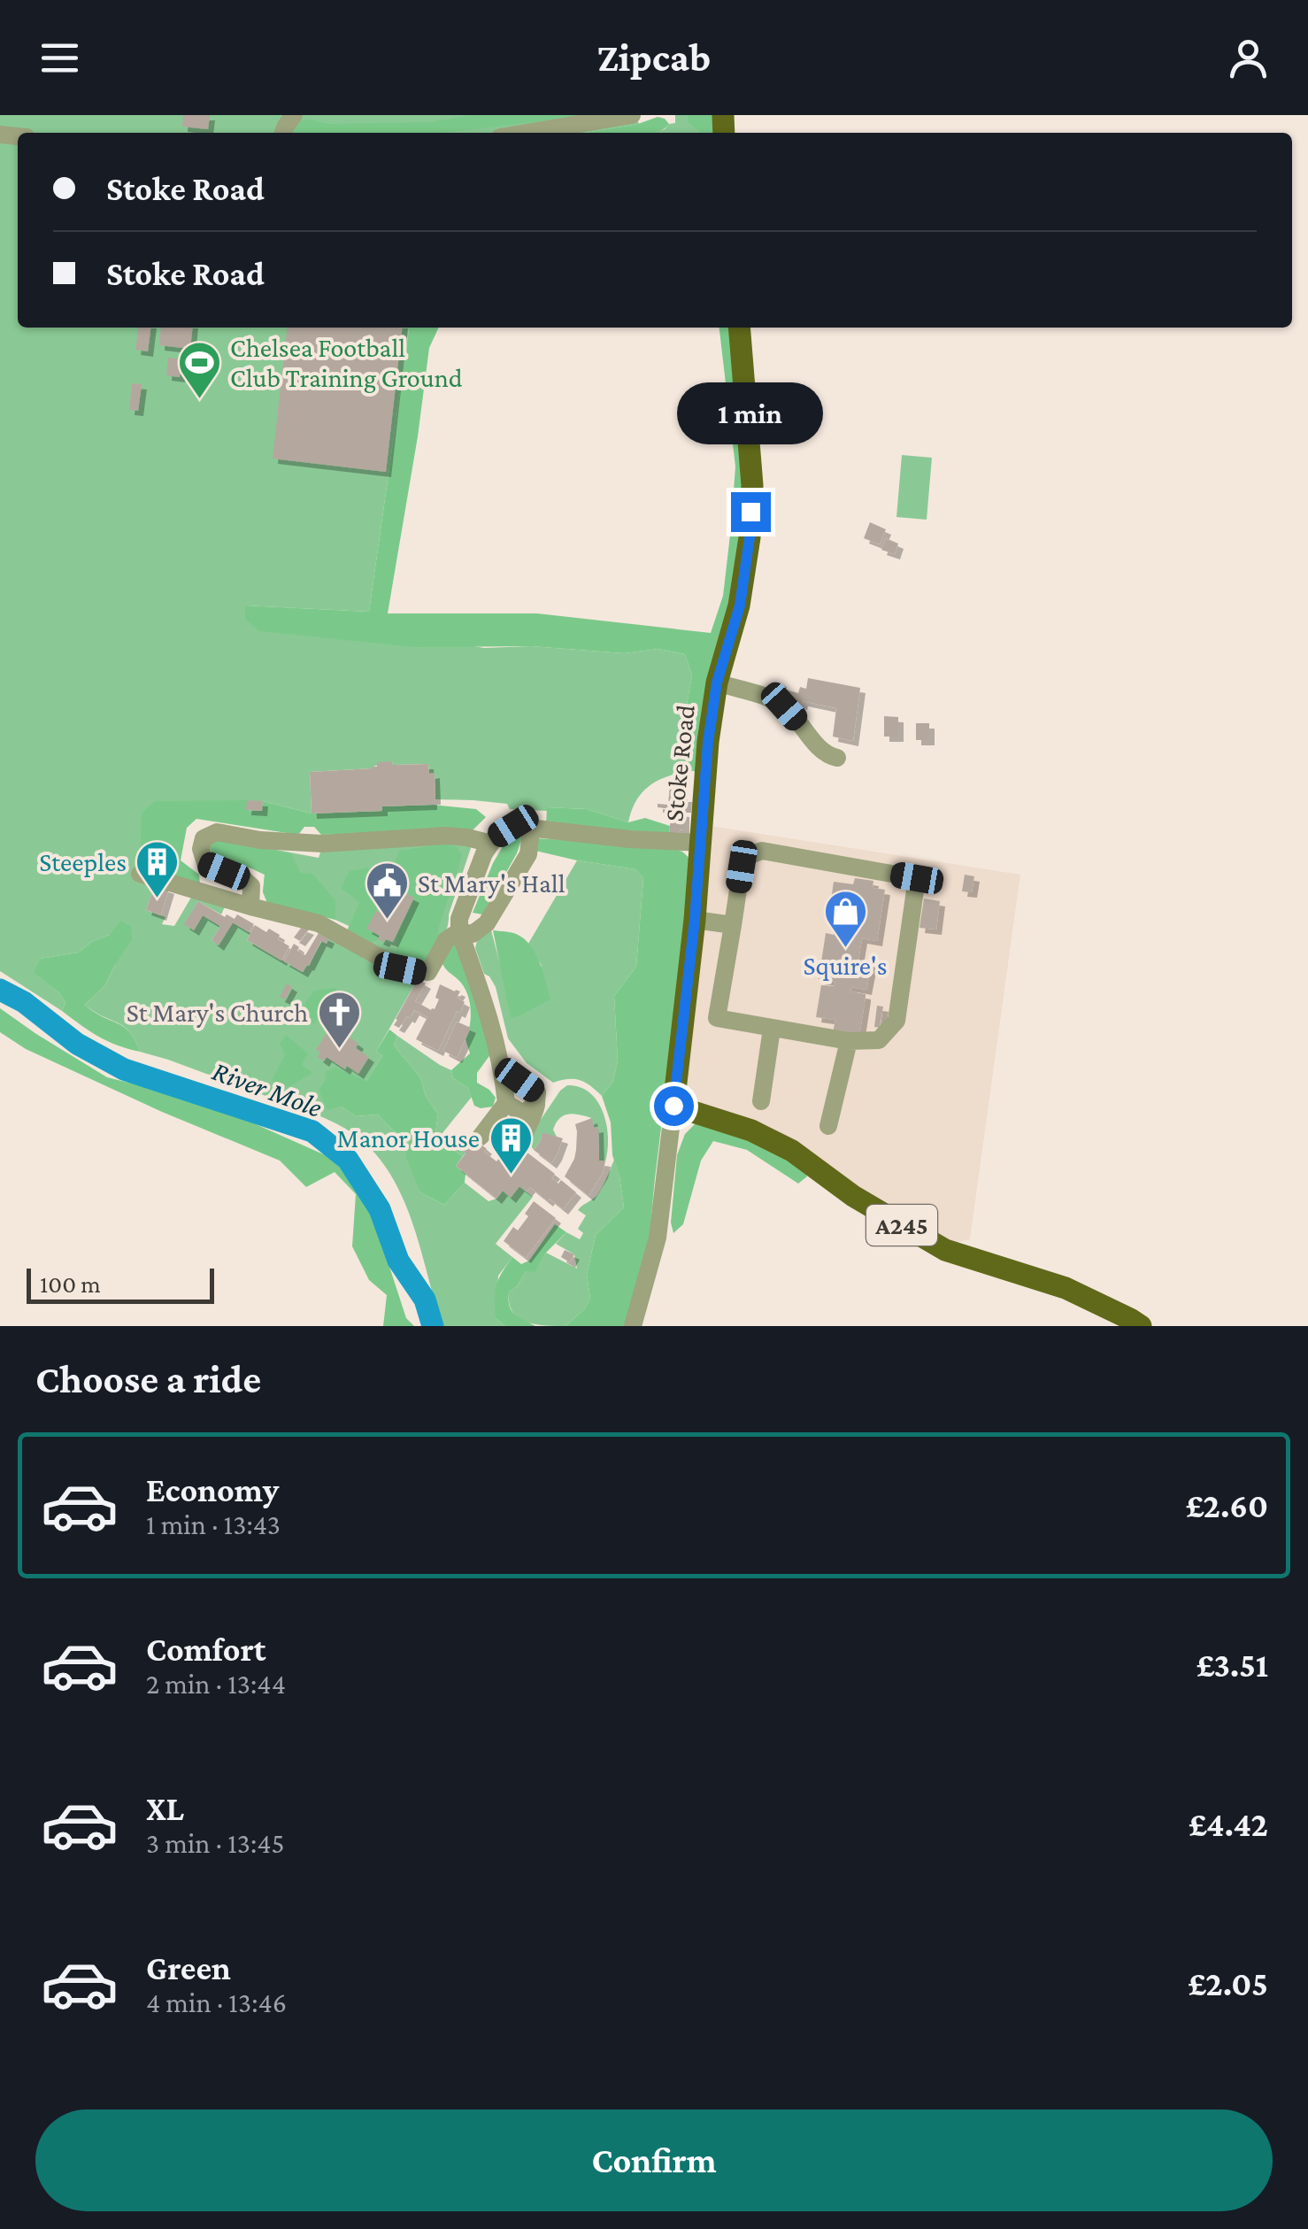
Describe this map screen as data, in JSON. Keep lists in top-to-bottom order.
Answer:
{
  "streets": {
    "main road": ["Stoke Road", "A245"]
  },
  "crossings": [
    ["Stoke Road", "A245"]
  ],
  "water": ["River Mole"],
  "places": {
    "sports": ["Chelsea Football Club Training Ground"],
    "building": ["Steeples", "Manor House"],
    "public building": ["St Mary's Hall"],
    "shop": ["Squire's"],
    "church": ["St Mary's Church"]
  },
  "scale_bar": "100 m",
  "page": {
    "header": "Zipcab",
    "banner": ["Stoke Road", "Stoke Road"],
    "bubble": "1 min",
    "scale": "100 m",
    "heading": "Choose a ride",
    "list": [
      {
        "name": "Economy",
        "note": "1 min · 13:43",
        "value": "£2.60"
      },
      {
        "name": "Comfort",
        "note": "2 min · 13:44",
        "value": "£3.51"
      },
      {
        "name": "XL",
        "note": "3 min · 13:45",
        "value": "£4.42"
      },
      {
        "name": "Green",
        "note": "4 min · 13:46",
        "value": "£2.05"
      }
    ],
    "buttons": "Confirm"
  }
}
